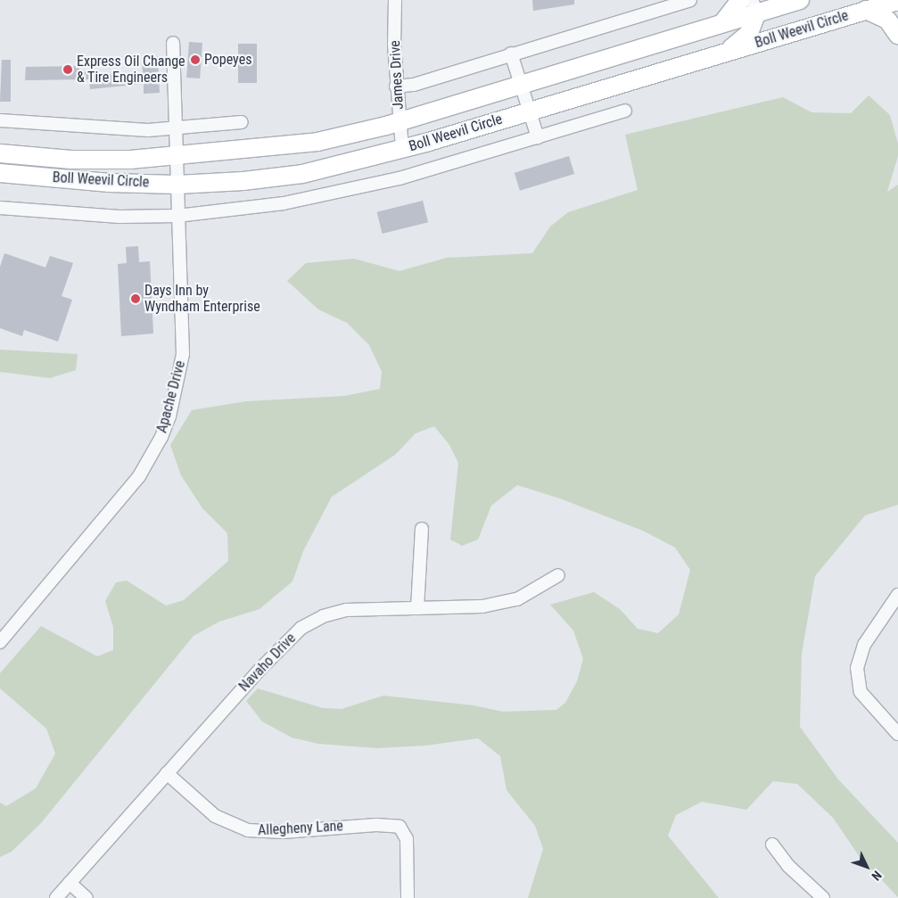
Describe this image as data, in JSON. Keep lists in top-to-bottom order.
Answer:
{
  "streets": {
    "highway": ["Boll Weevil Circle"],
    "street": [
      "James Drive",
      "Apache Drive",
      "Navaho Drive",
      "Allegheny Lane"
    ]
  },
  "crossings": [
    ["Boll Weevil Circle", "James Drive"],
    ["Boll Weevil Circle", "Apache Drive"],
    ["Navaho Drive", "Allegheny Lane"]
  ],
  "places": ["Popeyes", "Express Oil Change & Tire Engineers", "Days Inn by Wyndham Enterprise"],
  "north": "bottom right"
}
